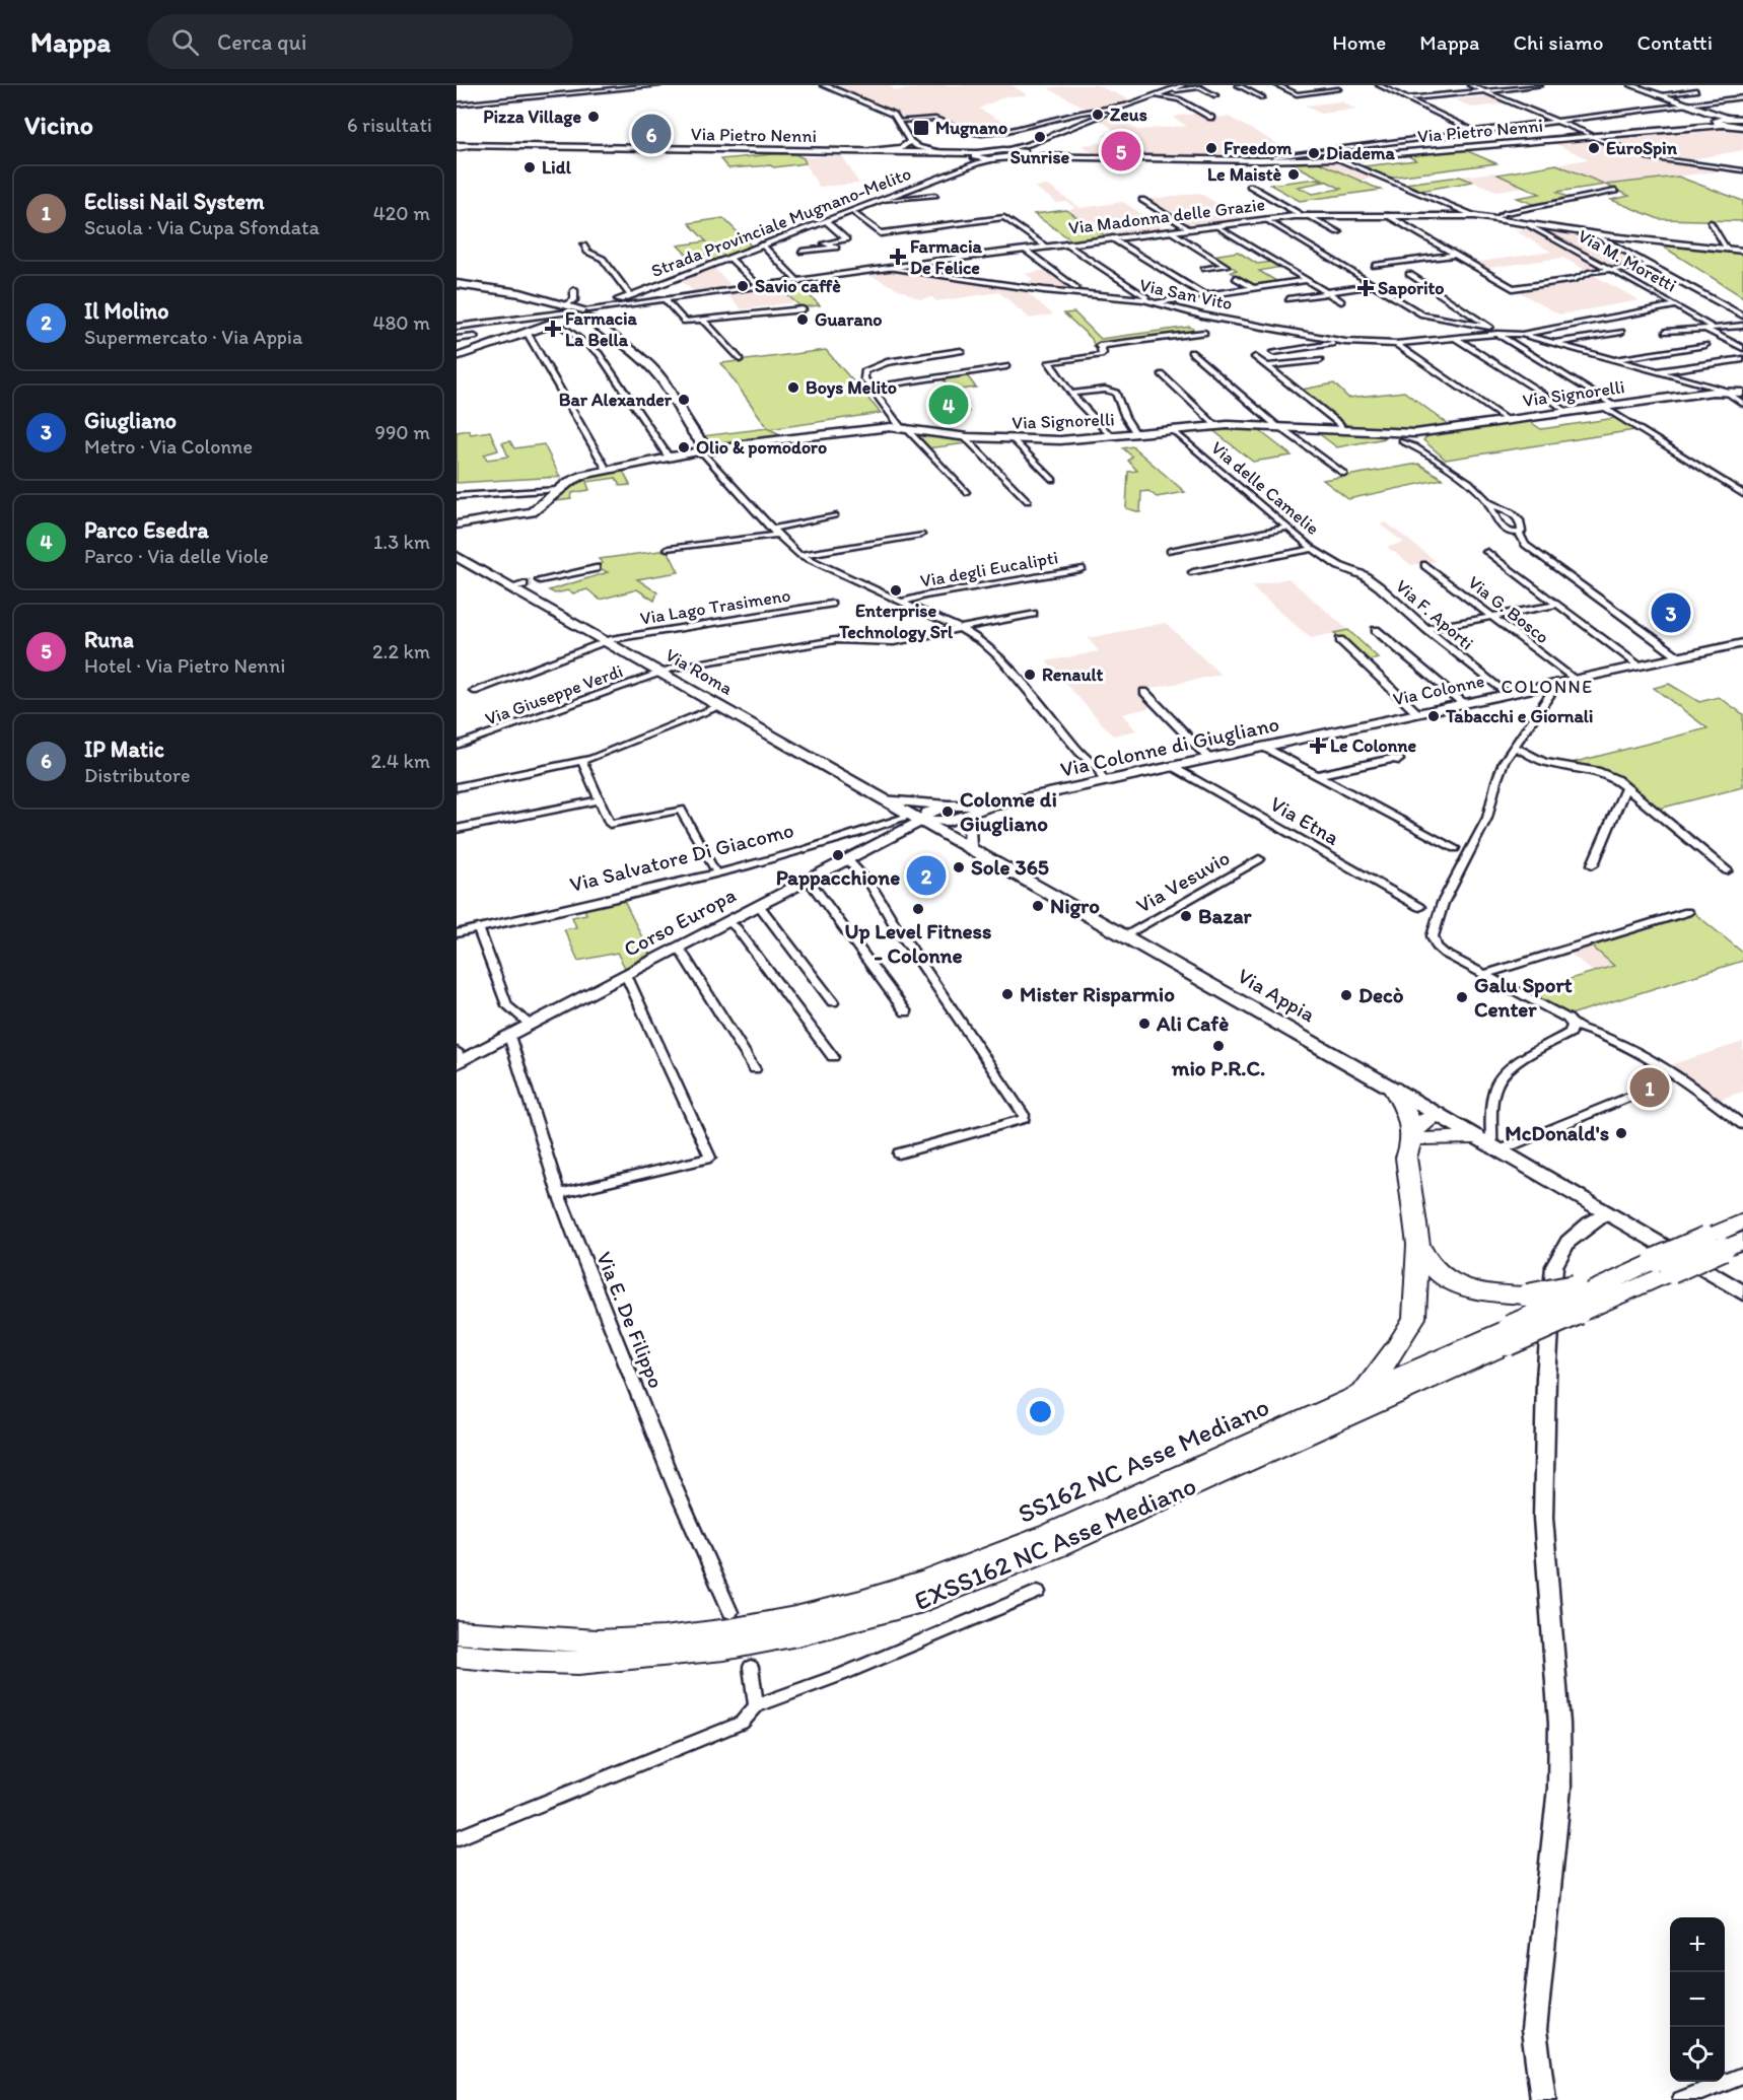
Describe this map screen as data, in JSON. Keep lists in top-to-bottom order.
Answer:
{
  "streets": {
    "highway": ["SS162 NC Asse Mediano", "EXSS162 NC Asse Mediano"],
    "main road": ["Via Pietro Nenni", "Via Roma", "Via Appia"],
    "street": [
      "Via Madonna delle Grazie",
      "Strada Provinciale Mugnano-Melito",
      "Via M. Moretti",
      "Via San Vito",
      "Via Signorelli",
      "Via delle Camelie",
      "Via degli Eucalipti",
      "Via Lago Trasimeno",
      "Via G. Bosco",
      "Via F. Aporti",
      "Via Colonne",
      "Via Giuseppe Verdi",
      "Via Colonne di Giugliano",
      "Via Etna",
      "Via Salvatore Di Giacomo",
      "Via Vesuvio",
      "Corso Europa",
      "Via E. De Filippo"
    ]
  },
  "crossings": [
    ["Via Pietro Nenni", "Strada Provinciale Mugnano-Melito"],
    ["Via Madonna delle Grazie", "Strada Provinciale Mugnano-Melito"],
    ["Via Madonna delle Grazie", "Via M. Moretti"],
    ["Via Madonna delle Grazie", "Via San Vito"],
    ["Via San Vito", "Via Signorelli"],
    ["Via Signorelli", "Via delle Camelie"],
    ["Via delle Camelie", "Via F. Aporti"],
    ["Via Lago Trasimeno", "Via Roma"],
    ["Via G. Bosco", "Via Colonne"],
    ["Via F. Aporti", "Via Colonne"],
    ["Via Roma", "Via Giuseppe Verdi"],
    ["Via Roma", "Via Colonne di Giugliano"],
    ["Via Roma", "Via Salvatore Di Giacomo"],
    ["Via Roma", "Corso Europa"],
    ["Via Roma", "Via Appia"],
    ["Via Colonne", "Via Colonne di Giugliano"],
    ["Via Colonne di Giugliano", "Via Etna"],
    ["Via Colonne di Giugliano", "Via Salvatore Di Giacomo"],
    ["Via Colonne di Giugliano", "Corso Europa"],
    ["Via Colonne di Giugliano", "Via Appia"],
    ["Via Salvatore Di Giacomo", "Corso Europa"],
    ["Via Salvatore Di Giacomo", "Via Appia"],
    ["Via Vesuvio", "Via Appia"],
    ["Corso Europa", "Via Appia"],
    ["Corso Europa", "Via E. De Filippo"],
    ["SS162 NC Asse Mediano", "EXSS162 NC Asse Mediano"]
  ],
  "districts": ["COLONNE"],
  "places": {
    "other": [
      "Zeus",
      "Pizza Village",
      "Sunrise",
      "Freedom",
      "EuroSpin",
      "Diadema",
      "Lidl",
      "Le Maistè",
      "Savio caffè",
      "Guarano",
      "Boys Melito",
      "Bar Alexander",
      "Olio & pomodoro",
      "Enterprise Technology Srl",
      "Renault",
      "Tabacchi e Giornali",
      "Colonne di Giugliano",
      "Pappacchione",
      "Sole 365",
      "Nigro",
      "Up Level Fitness - Colonne",
      "Bazar",
      "Mister Risparmio",
      "Decò",
      "Galu Sport Center",
      "Ali Cafè",
      "mio P.R.C.",
      "McDonald's"
    ],
    "transit": ["Mugnano"],
    "health": [
      "Farmacia De Felice",
      "Saporito",
      "Farmacia La Bella",
      "Le Colonne"
    ]
  },
  "page": {
    "header": "Mappa",
    "search": "Cerca qui",
    "nav": [
      "Home",
      "Mappa",
      "Chi siamo",
      "Contatti"
    ],
    "heading": ["Vicino", "6 risultati"],
    "pins": [
      "6",
      "5",
      "4",
      "3",
      "2",
      "1"
    ],
    "list": [
      {
        "mark": "1",
        "name": "Eclissi Nail System",
        "note": "Scuola · Via Cupa Sfondata",
        "value": "420 m"
      },
      {
        "mark": "2",
        "name": "Il Molino",
        "note": "Supermercato · Via Appia",
        "value": "480 m"
      },
      {
        "mark": "3",
        "name": "Giugliano",
        "note": "Metro · Via Colonne",
        "value": "990 m"
      },
      {
        "mark": "4",
        "name": "Parco Esedra",
        "note": "Parco · Via delle Viole",
        "value": "1.3 km"
      },
      {
        "mark": "5",
        "name": "Runa",
        "note": "Hotel · Via Pietro Nenni",
        "value": "2.2 km"
      },
      {
        "mark": "6",
        "name": "IP Matic",
        "note": "Distributore",
        "value": "2.4 km"
      }
    ],
    "map_buttons": ["+", "−"]
  }
}
